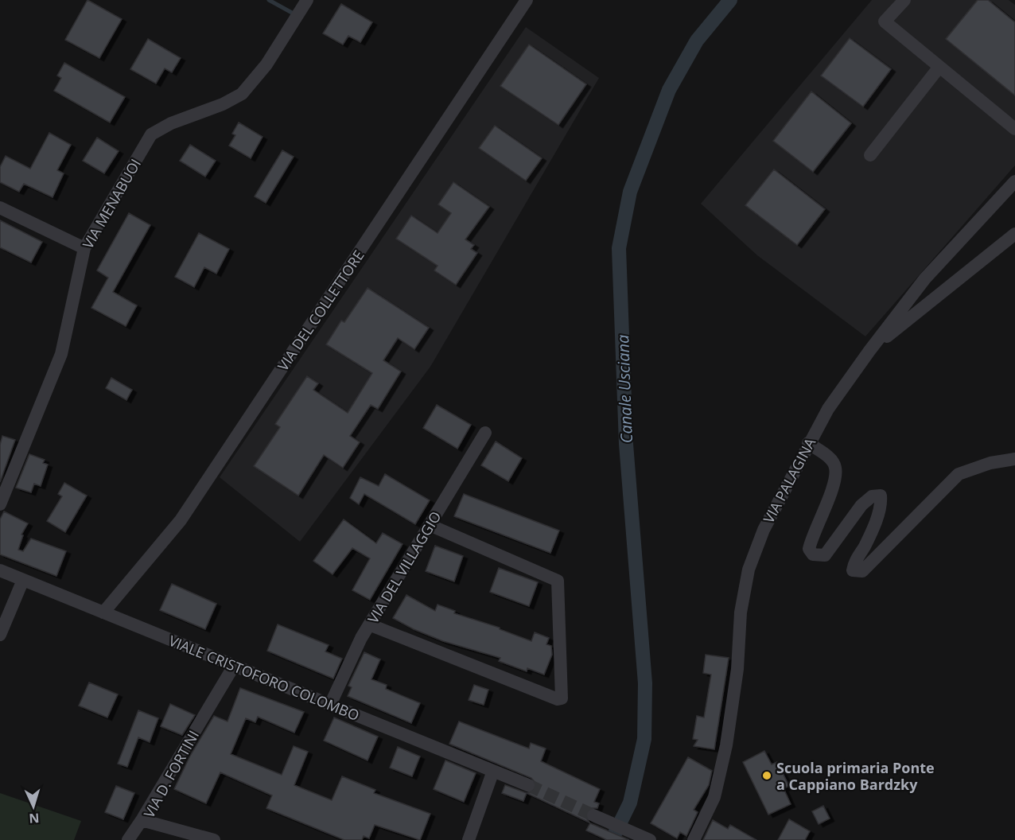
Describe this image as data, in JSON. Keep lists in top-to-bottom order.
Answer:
{
  "streets": {
    "street": [
      "VIA MENABUOI",
      "VIA DEL COLLETTORE",
      "VIA PALAGINA",
      "VIA DEL VILLAGGIO",
      "VIALE CRISTOFORO COLOMBO",
      "VIA D. FORTINI"
    ]
  },
  "crossings": [
    ["VIA DEL COLLETTORE", "VIALE CRISTOFORO COLOMBO"],
    ["VIA DEL VILLAGGIO", "VIALE CRISTOFORO COLOMBO"],
    ["VIALE CRISTOFORO COLOMBO", "VIA D. FORTINI"]
  ],
  "water": ["Canale Usciana"],
  "places": ["Scuola primaria Ponte a Cappiano Bardzky"],
  "north": "bottom"
}
